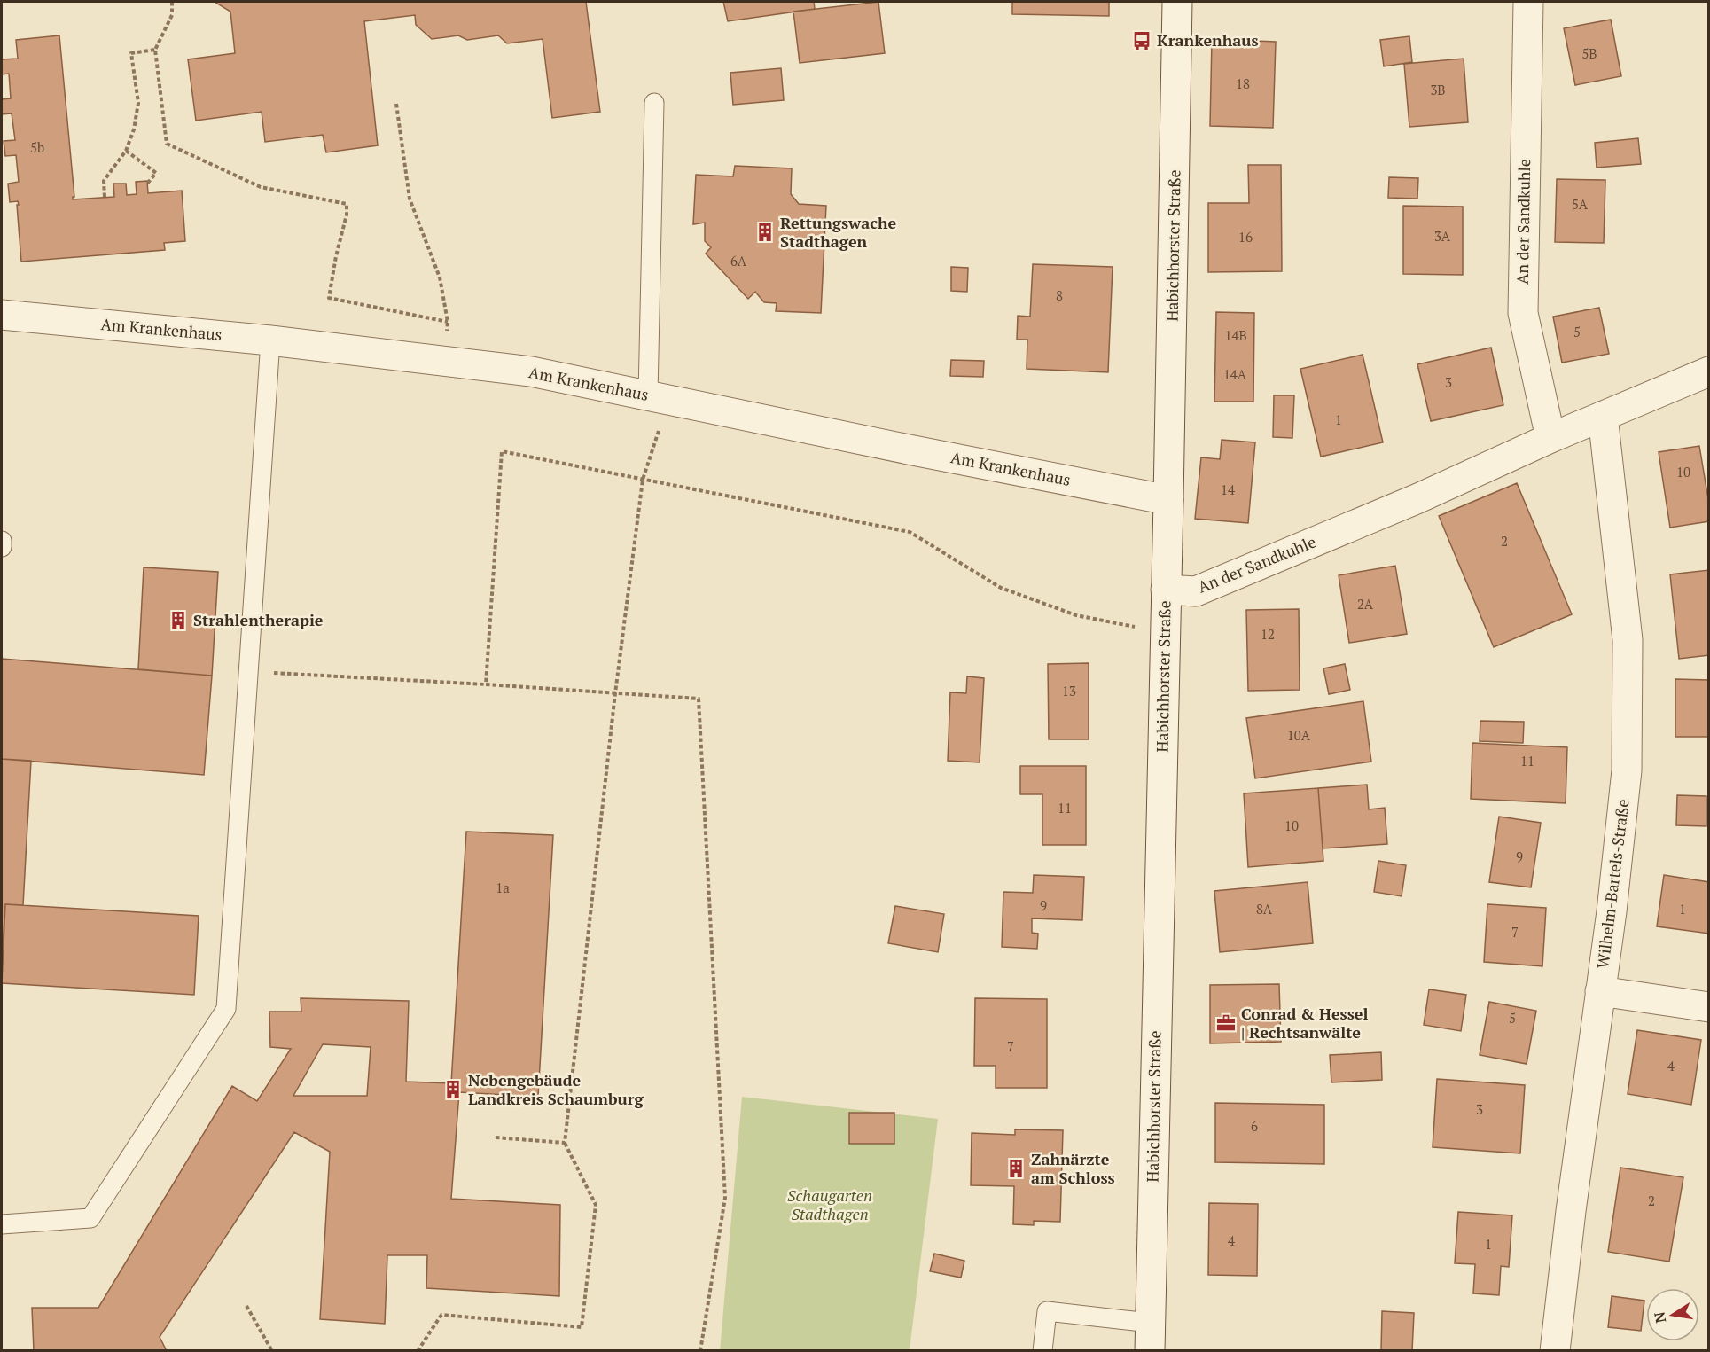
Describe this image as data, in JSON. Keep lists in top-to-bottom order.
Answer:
{
  "streets": {
    "street": [
      "An der Sandkuhle",
      "Habichhorster Straße",
      "Am Krankenhaus",
      "Wilhelm-Bartels-Straße"
    ]
  },
  "crossings": [
    ["An der Sandkuhle", "Habichhorster Straße"],
    ["An der Sandkuhle", "Wilhelm-Bartels-Straße"],
    ["Habichhorster Straße", "Am Krankenhaus"]
  ],
  "parks": ["Schaugarten Stadthagen"],
  "places": {
    "bus stop": ["Krankenhaus"],
    "building": [
      "Rettungswache Stadthagen",
      "Strahlentherapie",
      "Nebengebäude Landkreis Schaumburg",
      "Zahnärzte am Schloss"
    ],
    "office": ["Conrad & Hessel | Rechtsanwälte"]
  },
  "house_numbers": [
    "5B",
    "18",
    "3B",
    "5b",
    "5A",
    "3A",
    "16",
    "6A",
    "8",
    "5",
    "14B",
    "14A",
    "3",
    "1",
    "10",
    "14",
    "2",
    "2A",
    "12",
    "13",
    "10A",
    "11",
    "11",
    "10",
    "9",
    "1a",
    "9",
    "8A",
    "1",
    "7",
    "5",
    "7",
    "4",
    "3",
    "6",
    "2",
    "4",
    "1"
  ],
  "north": "left"
}
